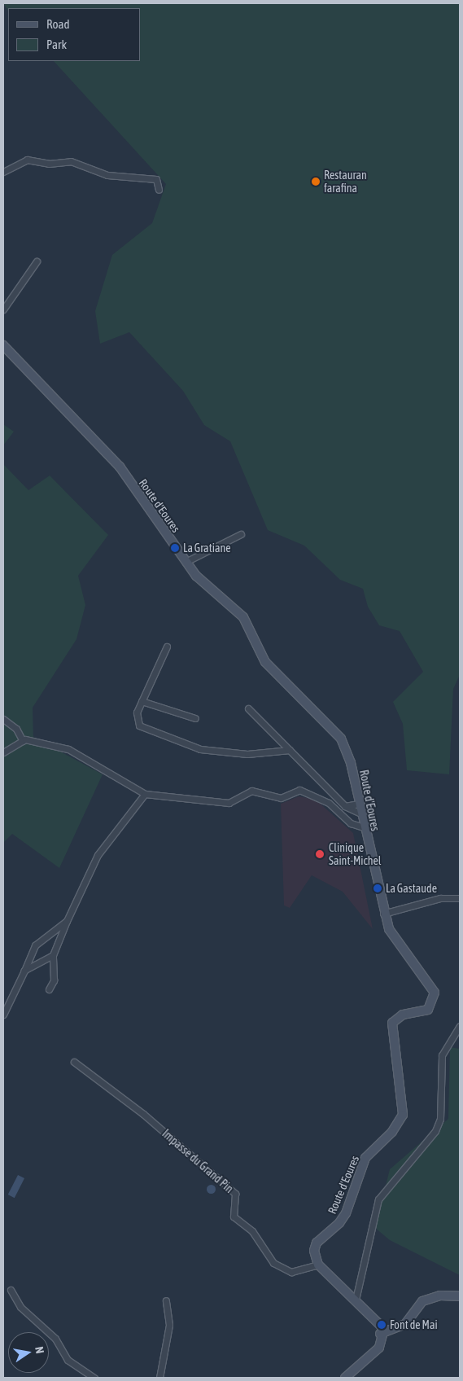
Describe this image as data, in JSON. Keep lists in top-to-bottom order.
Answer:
{
  "streets": {
    "street": ["Route d'Eoures", "Impasse du Grand Pin"]
  },
  "crossings": [
    ["Route d'Eoures", "Impasse du Grand Pin"]
  ],
  "places": [
    "Restauran farafina",
    "La Gratiane",
    "Clinique Saint-Michel",
    "La Gastaude",
    "Font de Mai"
  ],
  "legend": ["Road", "Park"],
  "north": "right"
}
